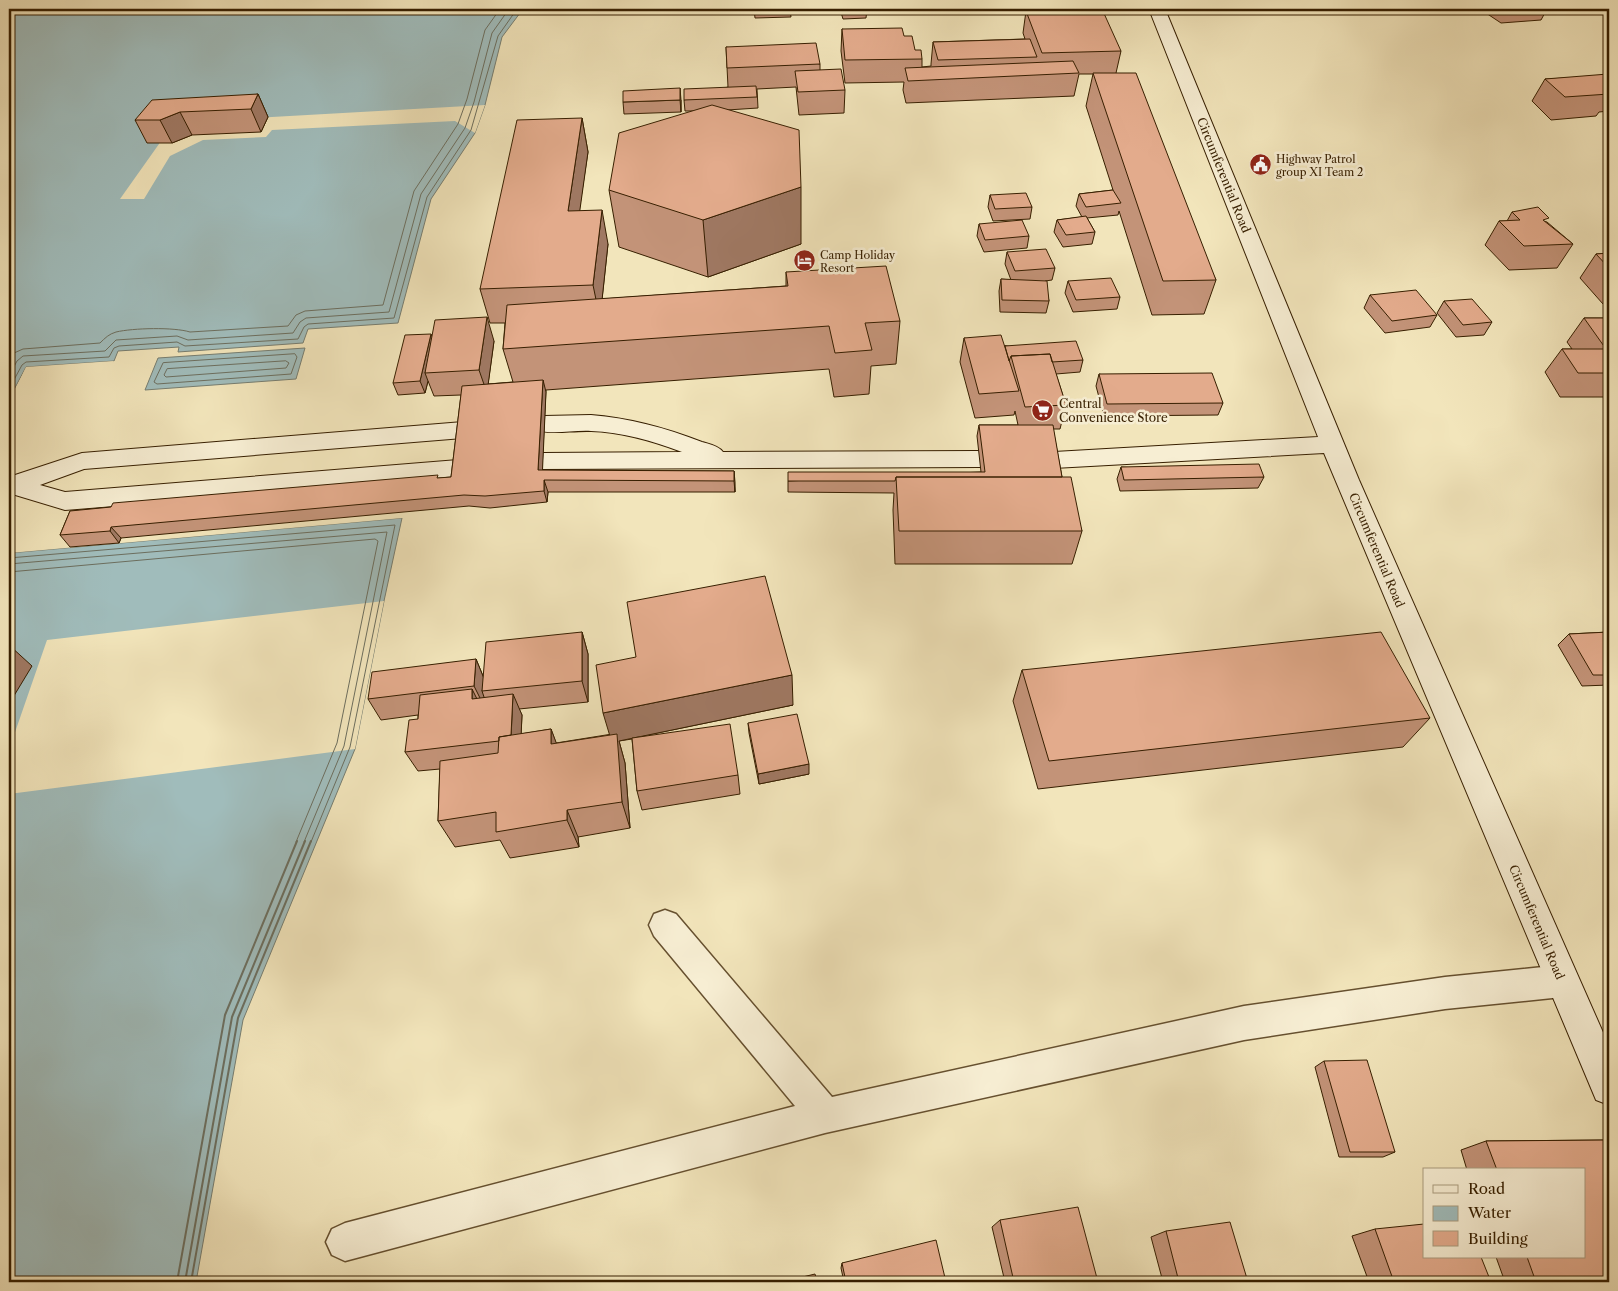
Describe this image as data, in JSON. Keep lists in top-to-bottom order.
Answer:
{
  "streets": {
    "main road": ["Circumferential Road"]
  },
  "places": {
    "public building": ["Highway Patrol group XI Team 2"],
    "hotel": ["Camp Holiday Resort"],
    "supermarket": ["Central Convenience Store"]
  },
  "legend": ["Road", "Water", "Building"]
}
